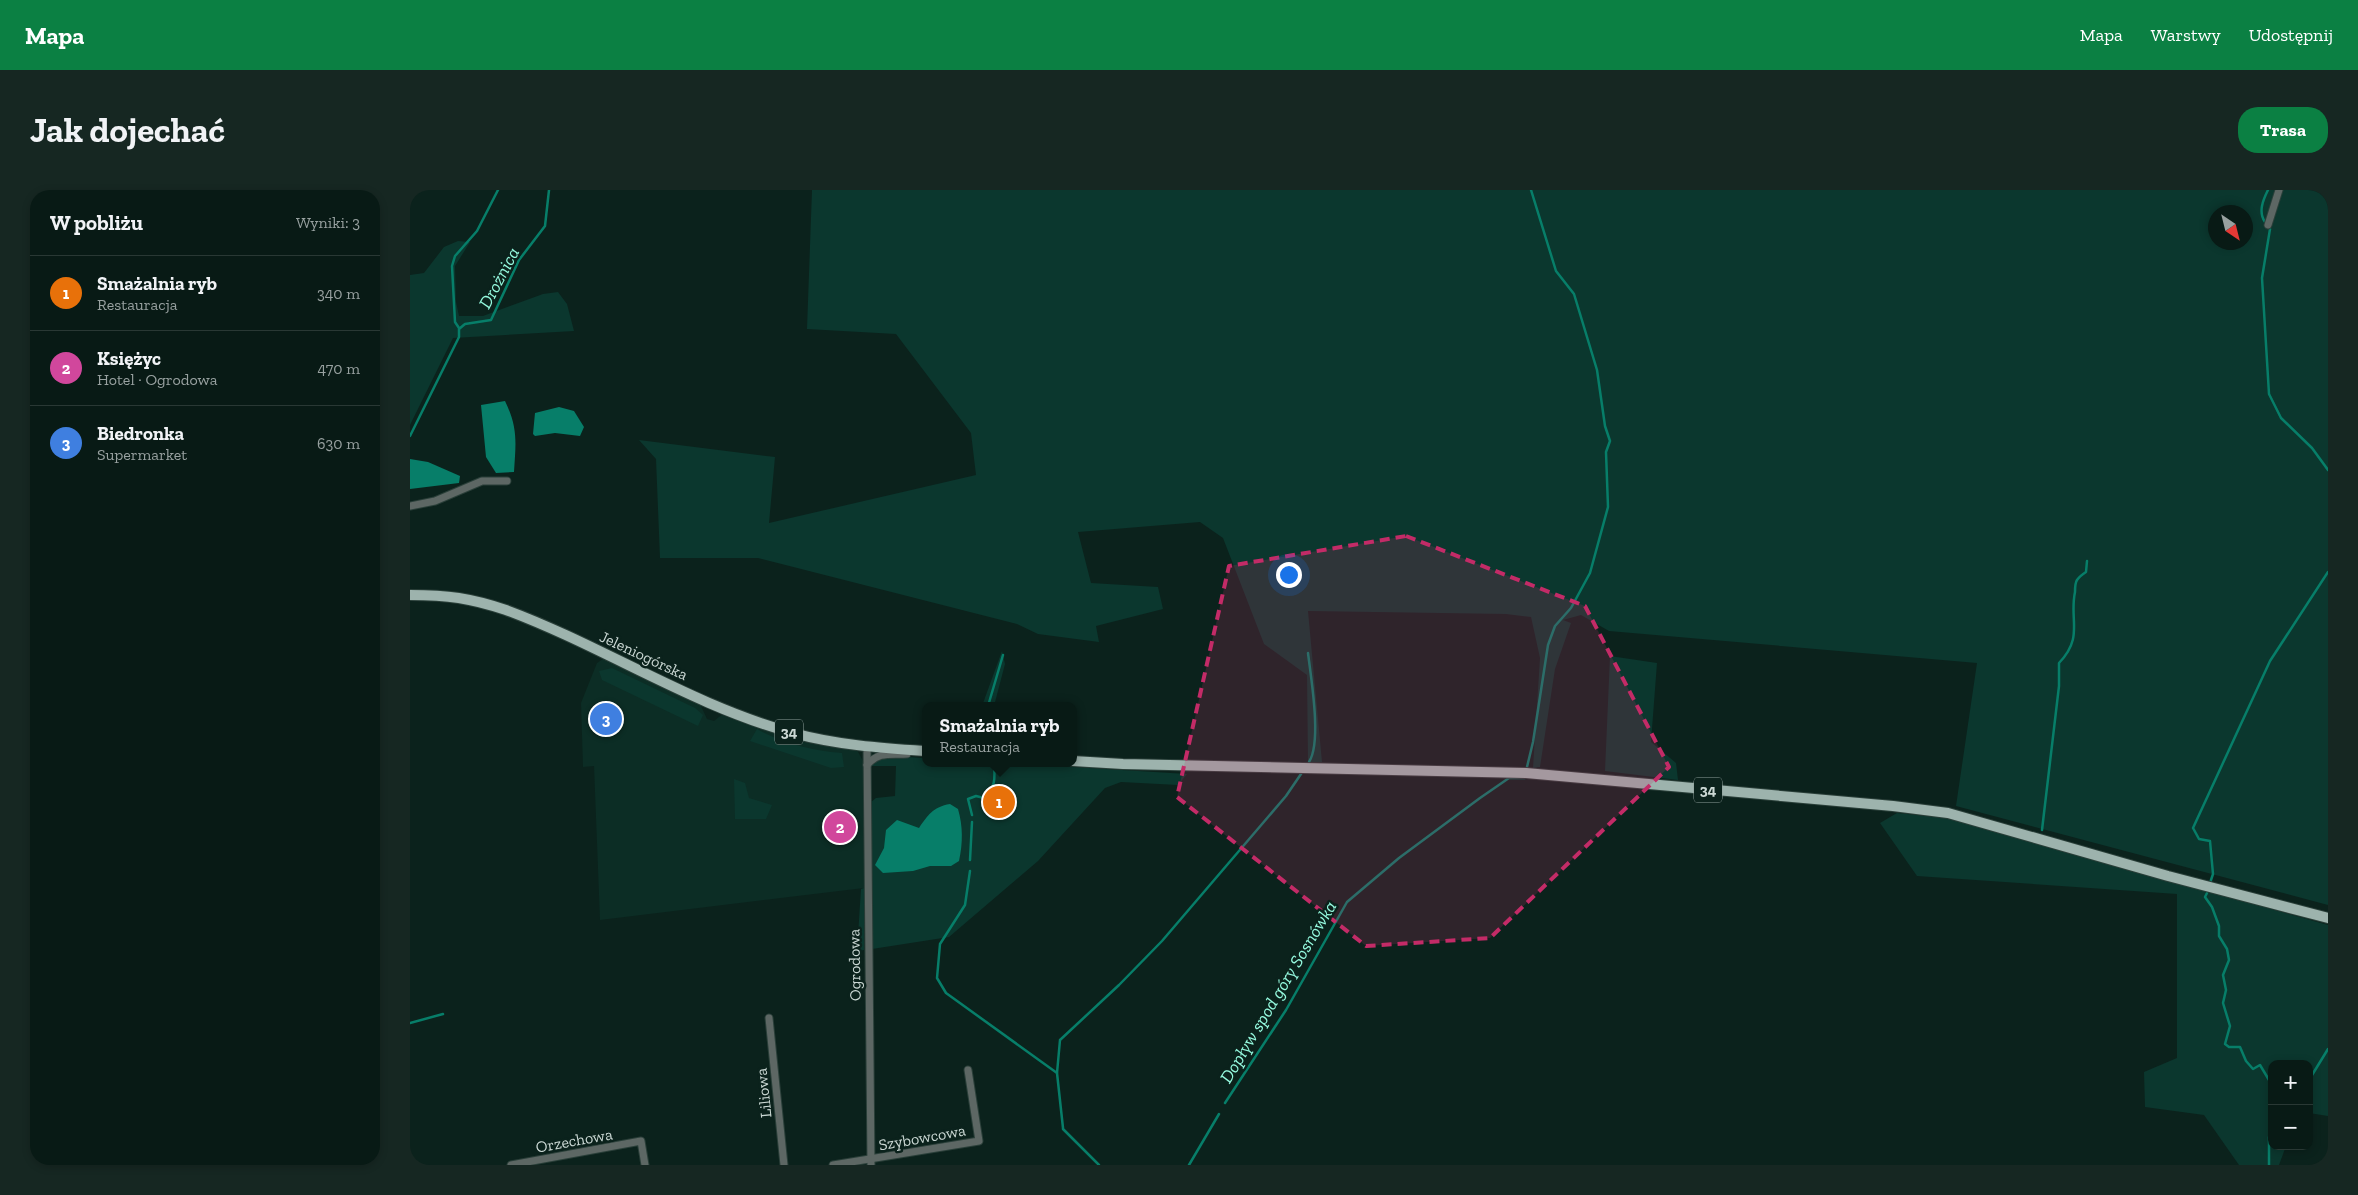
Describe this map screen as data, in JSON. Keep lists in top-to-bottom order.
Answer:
{
  "streets": {
    "main road": ["Jeleniogórska", "34"],
    "street": [
      "Ogrodowa",
      "Liliowa",
      "Szybowcowa",
      "Orzechowa"
    ]
  },
  "crossings": [
    ["Jeleniogórska", "34"],
    ["Jeleniogórska", "Ogrodowa"],
    ["34", "Ogrodowa"],
    ["Ogrodowa", "Szybowcowa"]
  ],
  "water": ["Drożnica", "Dopływ spod góry Sosnówka"],
  "north": "bottom right",
  "page": {
    "header": "Mapa",
    "nav": ["Mapa", "Warstwy", "Udostępnij"],
    "buttons": "Trasa",
    "title": "Jak dojechać",
    "heading": ["W pobliżu", "Wyniki: 3"],
    "list": [
      {
        "mark": "1",
        "name": "Smażalnia ryb",
        "note": "Restauracja",
        "value": "340 m"
      },
      {
        "mark": "2",
        "name": "Księżyc",
        "note": "Hotel · Ogrodowa",
        "value": "470 m"
      },
      {
        "mark": "3",
        "name": "Biedronka",
        "note": "Supermarket",
        "value": "630 m"
      }
    ],
    "pins": ["3", "1", "2"],
    "popup": ["Smażalnia ryb", "Restauracja"],
    "map_buttons": ["+", "−"]
  }
}
